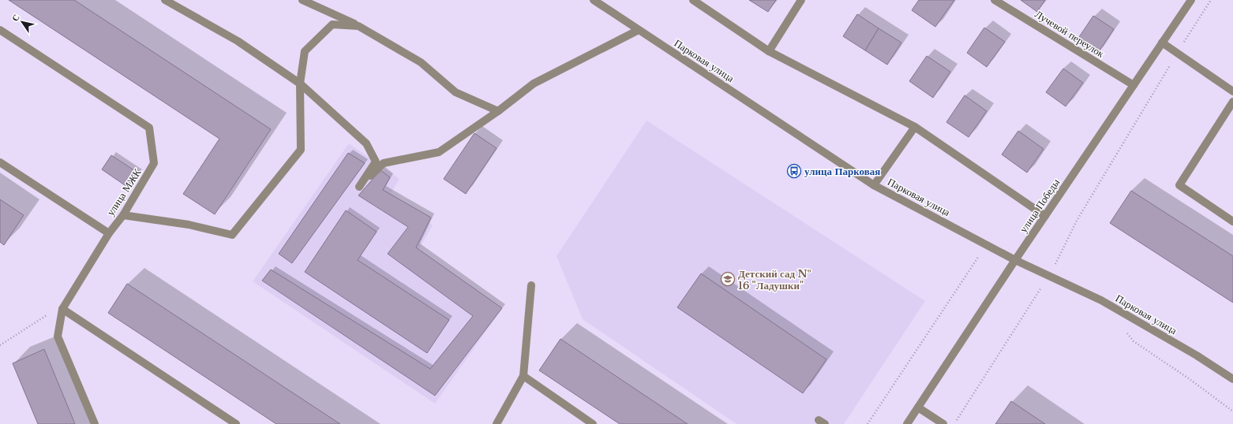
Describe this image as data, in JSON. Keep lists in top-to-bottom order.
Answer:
{
  "streets": {
    "street": [
      "Лучевой переулок",
      "Парковая улица",
      "улица МЖК",
      "улица Победы"
    ]
  },
  "crossings": [
    ["Лучевой переулок", "улица Победы"],
    ["Парковая улица", "улица Победы"]
  ],
  "places": {
    "bus stop": ["улица Парковая"],
    "school or university": ["Детский сад № 16 \"Ладушки\""]
  },
  "north": "top left"
}
